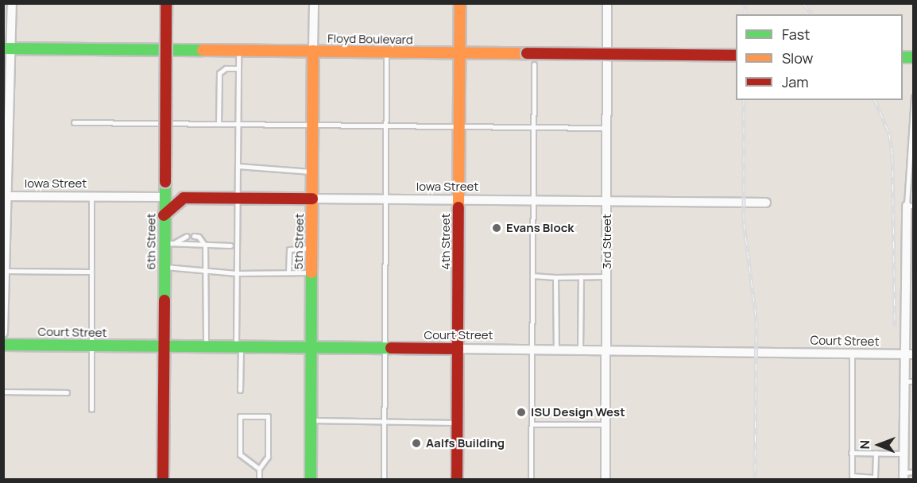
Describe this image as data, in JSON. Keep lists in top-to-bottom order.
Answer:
{
  "streets": {
    "main road": [
      "Floyd Boulevard",
      "Iowa Street",
      "6th Street",
      "5th Street",
      "4th Street",
      "Court Street"
    ],
    "street": ["3rd Street"]
  },
  "crossings": [
    ["Floyd Boulevard", "5th Street"],
    ["Floyd Boulevard", "4th Street"],
    ["Iowa Street", "6th Street"],
    ["Iowa Street", "5th Street"],
    ["Iowa Street", "4th Street"],
    ["Iowa Street", "3rd Street"],
    ["6th Street", "Court Street"],
    ["5th Street", "Court Street"],
    ["4th Street", "Court Street"],
    ["3rd Street", "Court Street"]
  ],
  "places": ["Evans Block", "ISU Design West", "Aalfs Building"],
  "legend": ["Fast", "Slow", "Jam"],
  "north": "left"
}
